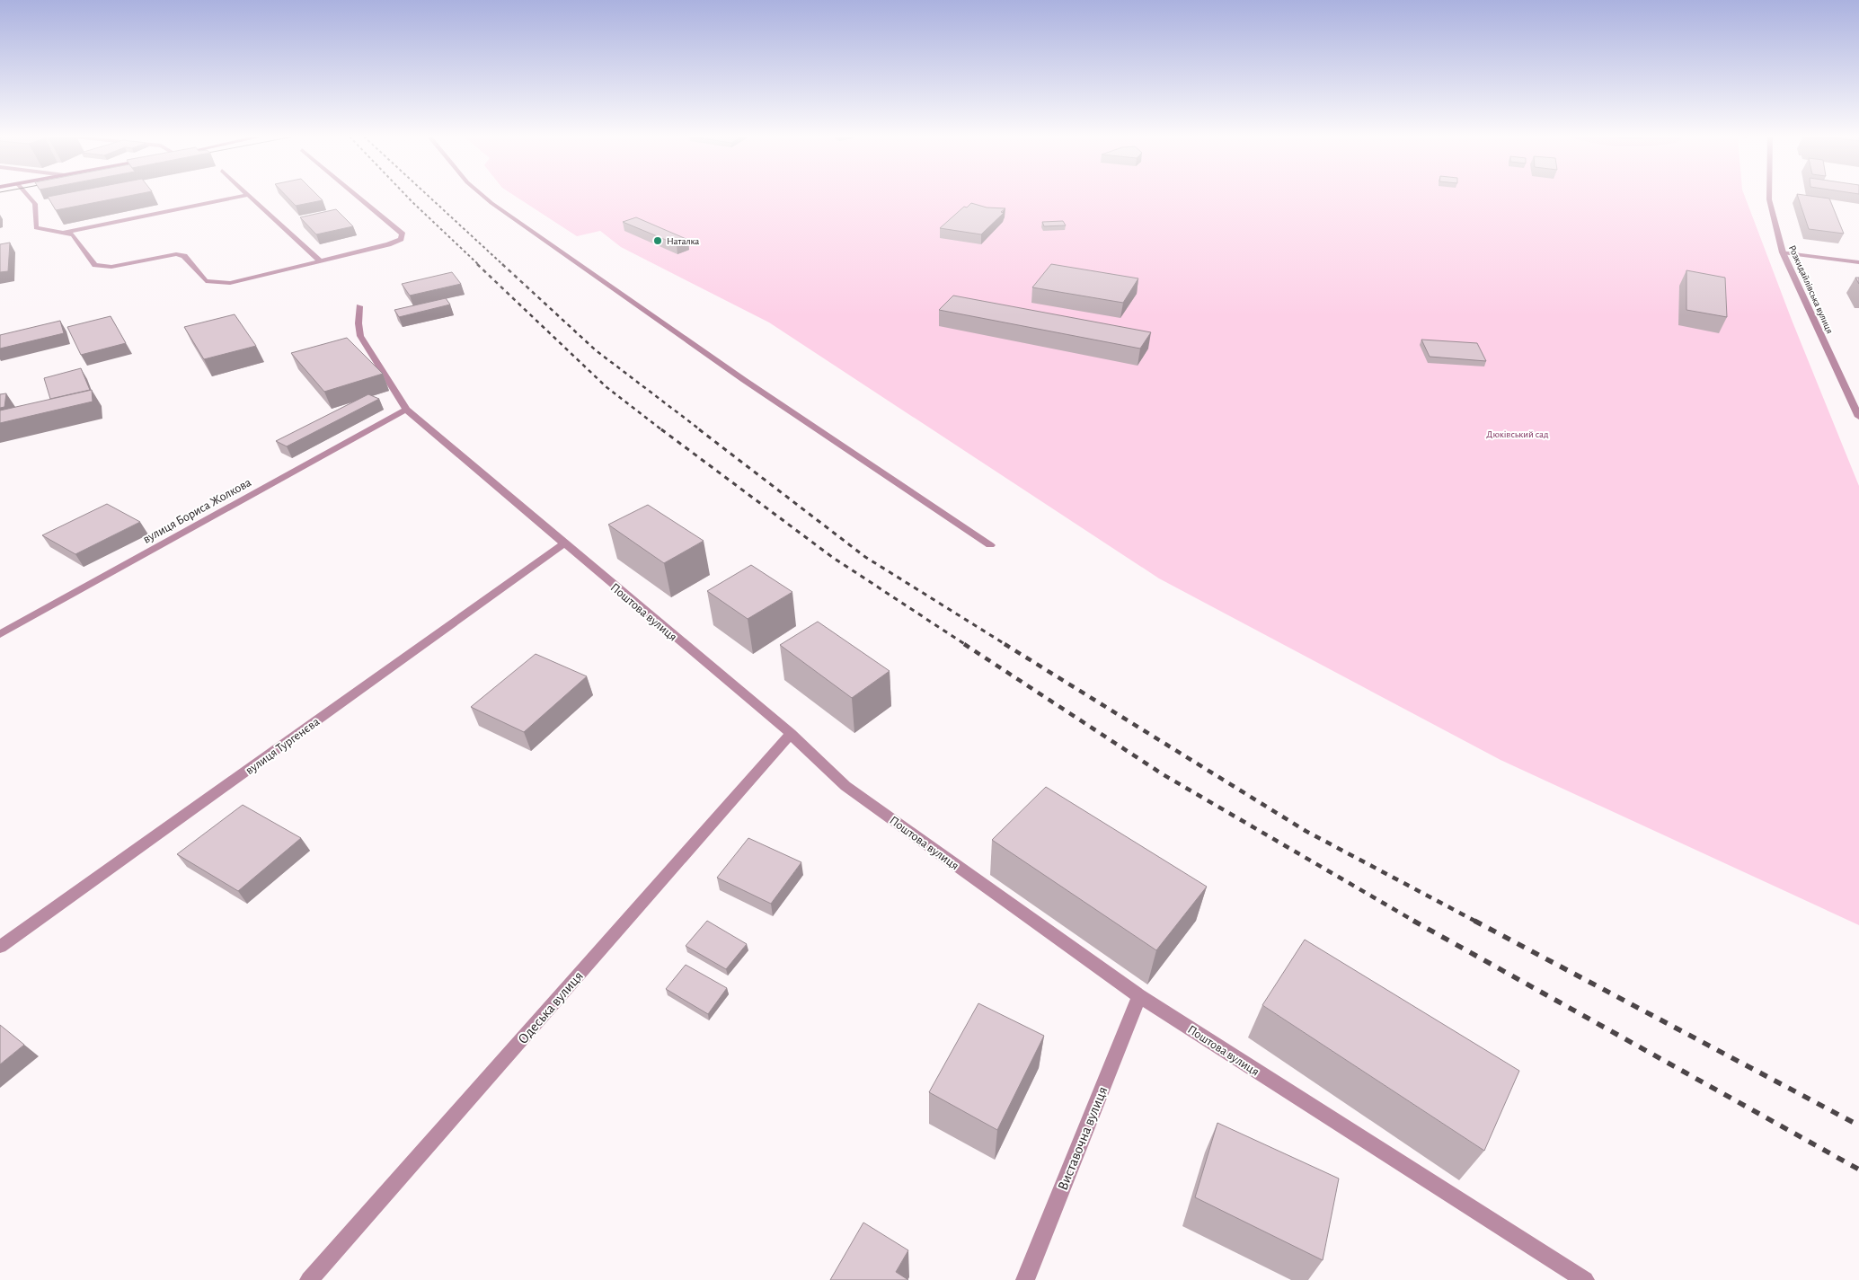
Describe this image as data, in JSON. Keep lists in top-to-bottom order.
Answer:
{
  "streets": {
    "street": [
      "Розкидайлівська вулиця",
      "вулиця Бориса Жолкова",
      "Поштова вулиця",
      "вулиця Тургенєва",
      "Одеська вулиця",
      "Виставочна вулиця"
    ]
  },
  "crossings": [
    ["вулиця Бориса Жолкова", "Поштова вулиця"],
    ["Поштова вулиця", "вулиця Тургенєва"],
    ["Поштова вулиця", "Одеська вулиця"],
    ["Поштова вулиця", "Виставочна вулиця"]
  ],
  "parks": ["Дюківський сад"],
  "places": ["Наталка"]
}
